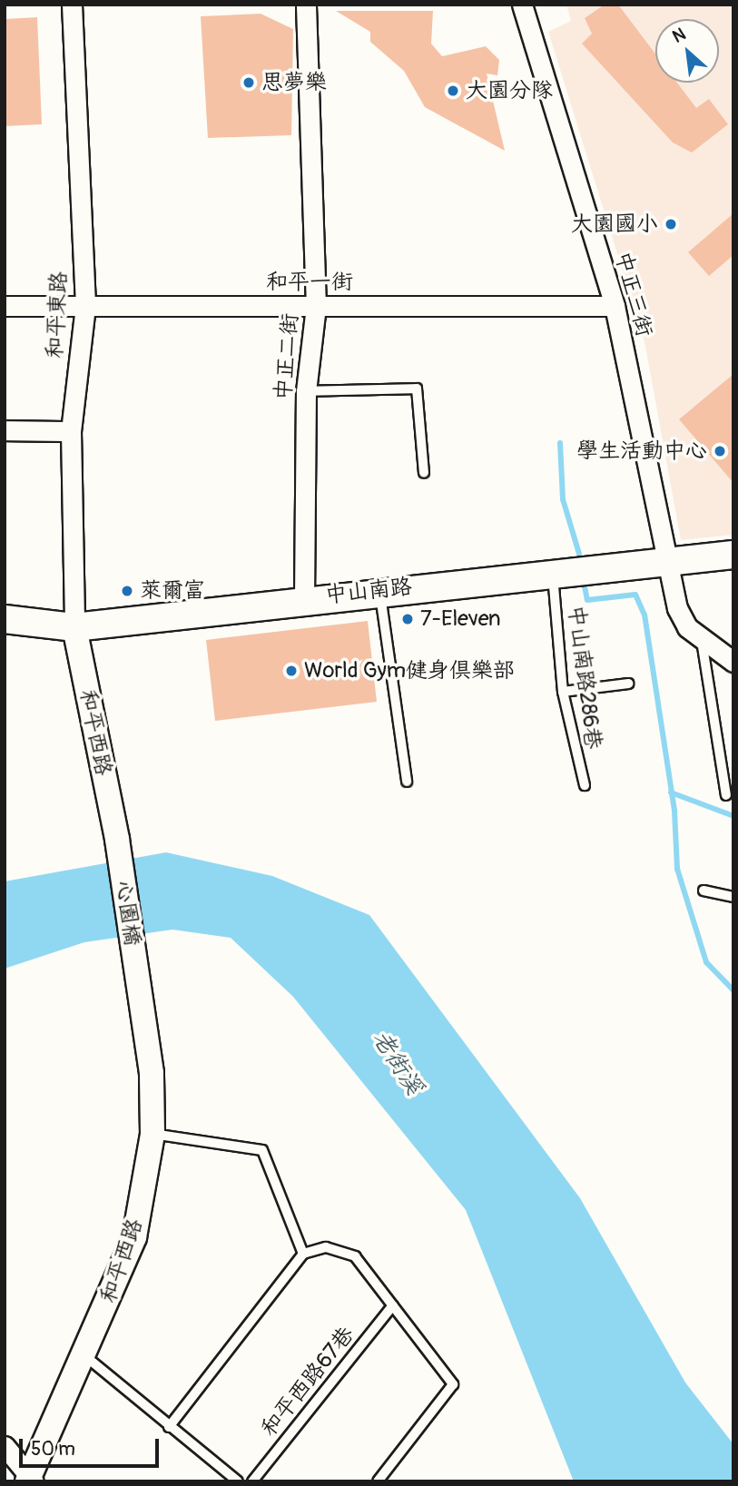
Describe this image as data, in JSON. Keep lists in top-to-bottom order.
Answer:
{
  "streets": {
    "main road": ["中山南路"],
    "street": [
      "和平一街",
      "中正三街",
      "和平東路",
      "中正二街",
      "和平西路",
      "心園橋"
    ],
    "lane": ["中山南路286巷", "和平西路67巷"]
  },
  "crossings": [
    ["和平一街", "中正三街"],
    ["和平一街", "和平東路"],
    ["和平一街", "中正二街"],
    ["中正三街", "中山南路"],
    ["和平東路", "中山南路"],
    ["和平東路", "和平西路"],
    ["中正二街", "中山南路"],
    ["中山南路", "中山南路286巷"],
    ["中山南路", "和平西路"],
    ["和平西路", "心園橋"]
  ],
  "water": ["老街溪"],
  "places": [
    "思夢樂",
    "大園分隊",
    "大園國小",
    "學生活動中心",
    "萊爾富",
    "7-Eleven",
    "World Gym健身俱樂部"
  ],
  "scale_bar": "50 m",
  "north": "top left"
}
